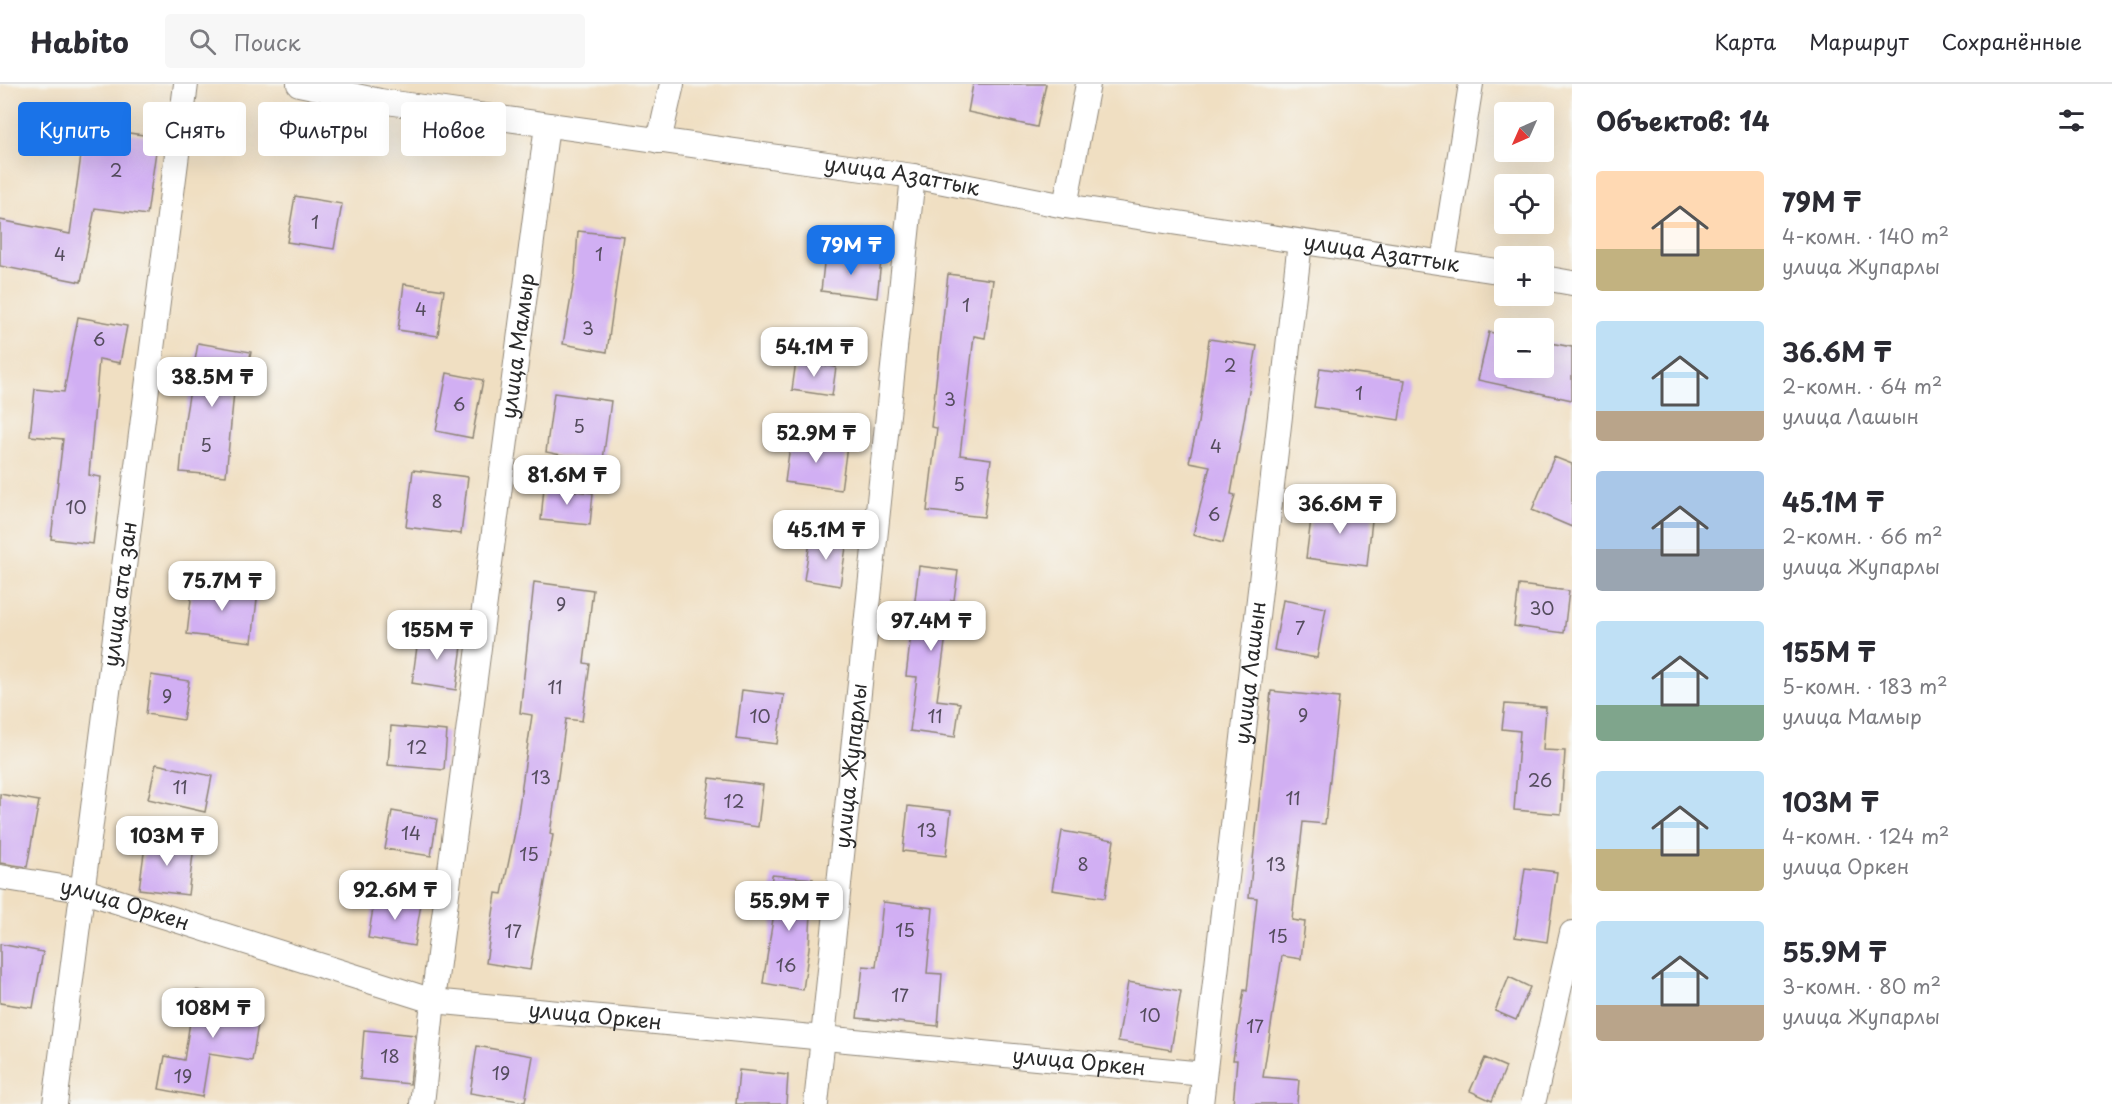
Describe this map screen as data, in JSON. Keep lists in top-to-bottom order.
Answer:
{
  "streets": {
    "street": [
      "улица Азаттык",
      "улица Мамыр",
      "улица ата зан",
      "улица Лашын",
      "улица Жупарлы",
      "улица Оркен"
    ]
  },
  "crossings": [
    ["улица Азаттык", "улица Мамыр"],
    ["улица Азаттык", "улица Лашын"],
    ["улица Азаттык", "улица Жупарлы"],
    ["улица Мамыр", "улица Оркен"],
    ["улица ата зан", "улица Оркен"],
    ["улица Лашын", "улица Оркен"],
    ["улица Жупарлы", "улица Оркен"]
  ],
  "house_numbers": [
    "2",
    "1",
    "4",
    "1",
    "1",
    "4",
    "3",
    "6",
    "2",
    "1",
    "3",
    "6",
    "5",
    "5",
    "4",
    "5",
    "8",
    "10",
    "6",
    "9",
    "30",
    "7",
    "11",
    "9",
    "9",
    "10",
    "11",
    "12",
    "13",
    "26",
    "11",
    "11",
    "12",
    "13",
    "14",
    "15",
    "8",
    "13",
    "15",
    "17",
    "15",
    "16",
    "17",
    "10",
    "17",
    "18",
    "19",
    "19"
  ],
  "north": "bottom left",
  "page": {
    "header": "Habito",
    "search": "Поиск",
    "nav": ["Карта", "Маршрут", "Сохранённые"],
    "heading": "Объектов: 14",
    "map_buttons": ["+", "−"],
    "chip": [
      "Купить",
      "Снять",
      "Фильтры",
      "Новое"
    ],
    "list": [
      {
        "name": "79M ₸",
        "note": "4-комн. · 140 m² · улица Жупарлы"
      },
      {
        "name": "36.6M ₸",
        "note": "2-комн. · 64 m² · улица Лашын"
      },
      {
        "name": "45.1M ₸",
        "note": "2-комн. · 66 m² · улица Жупарлы"
      },
      {
        "name": "155M ₸",
        "note": "5-комн. · 183 m² · улица Мамыр"
      },
      {
        "name": "103M ₸",
        "note": "4-комн. · 124 m² · улица Оркен"
      },
      {
        "name": "55.9M ₸",
        "note": "3-комн. · 80 m² · улица Жупарлы"
      }
    ],
    "price": [
      "79M ₸",
      "54.1M ₸",
      "38.5M ₸",
      "52.9M ₸",
      "81.6M ₸",
      "36.6M ₸",
      "45.1M ₸",
      "75.7M ₸",
      "97.4M ₸",
      "155M ₸",
      "103M ₸",
      "92.6M ₸",
      "55.9M ₸",
      "108M ₸"
    ]
  }
}
